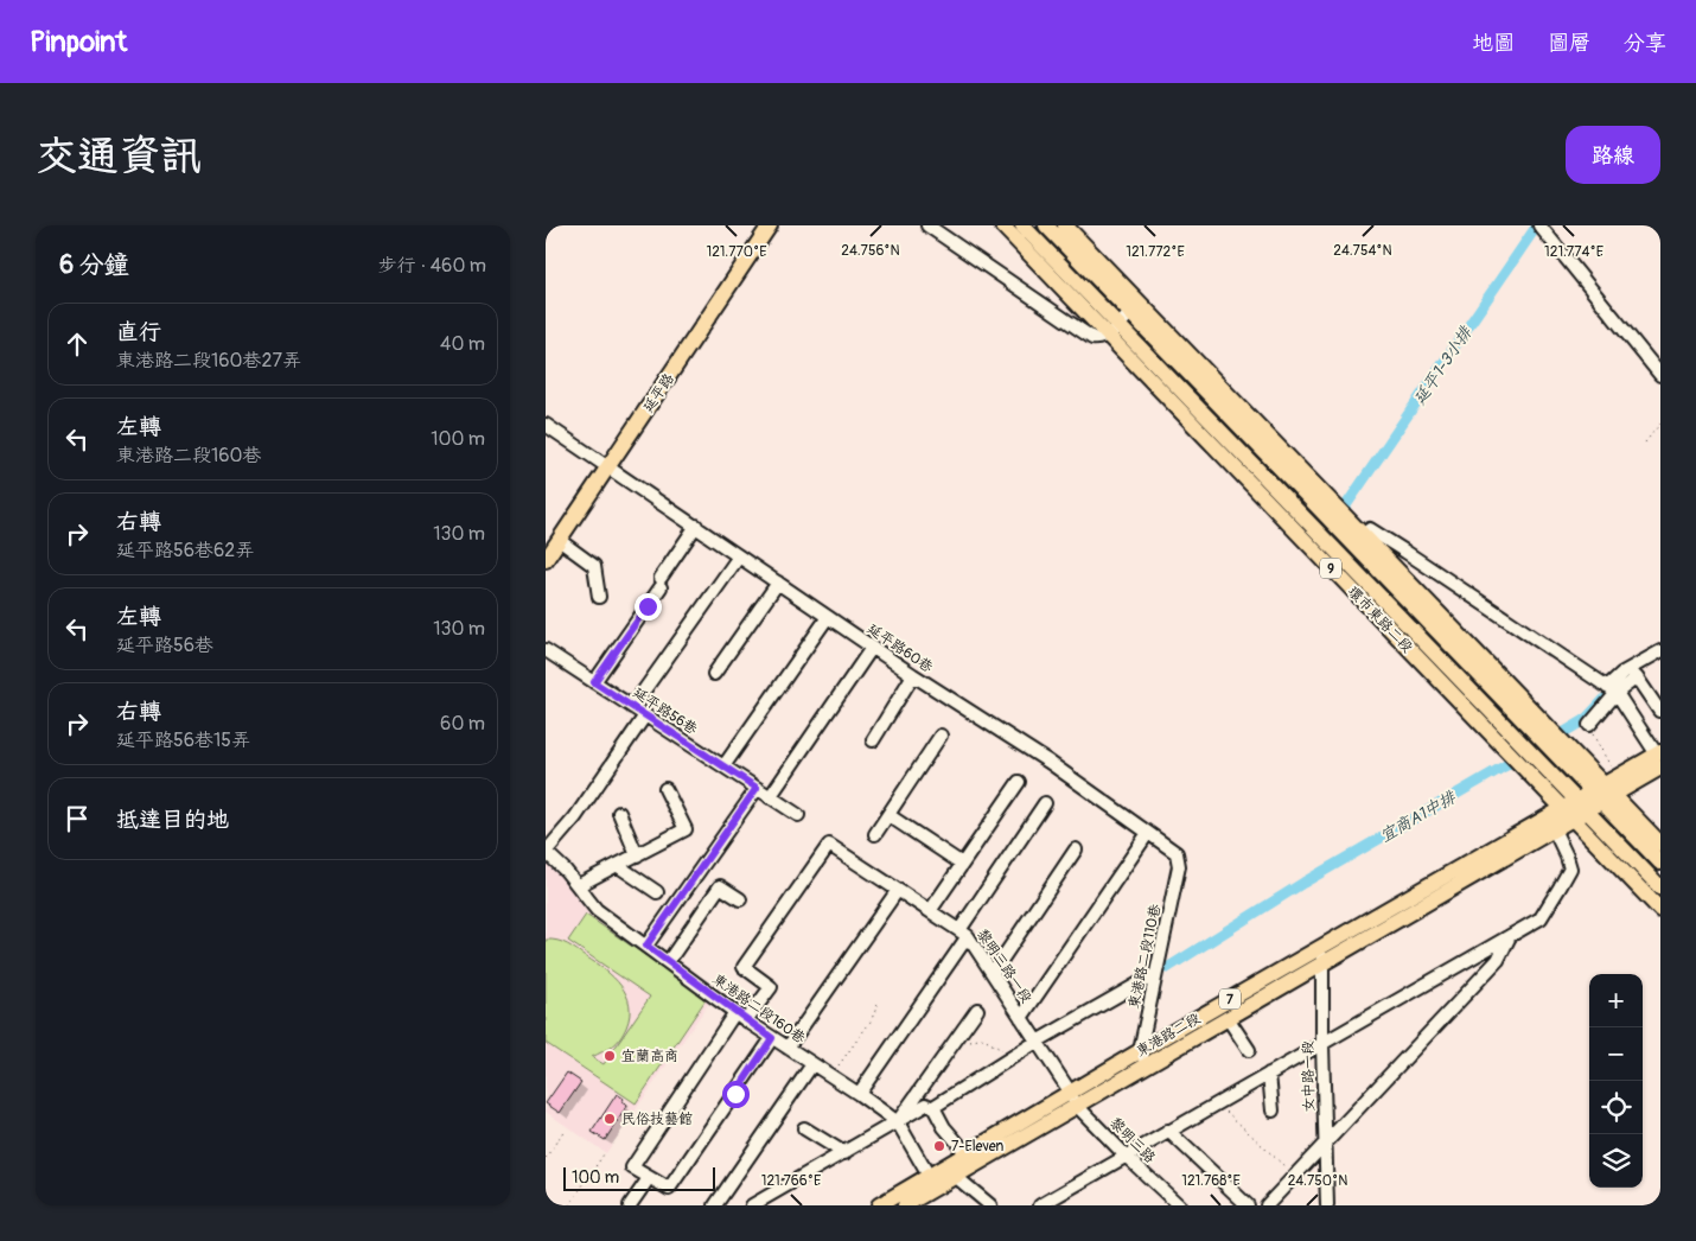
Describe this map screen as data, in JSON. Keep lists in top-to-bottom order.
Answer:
{
  "streets": {
    "main road": [
      "延平路",
      "9",
      "環市東路二段",
      "7",
      "東港路二段"
    ],
    "street": [
      "延平路60巷",
      "延平路56巷",
      "東港路二段110巷",
      "黎明三路一段",
      "東港路二段160巷",
      "女中路一段",
      "黎明三路"
    ]
  },
  "crossings": [
    ["延平路", "延平路60巷"],
    ["環市東路二段", "7"],
    ["環市東路二段", "東港路二段"],
    ["延平路60巷", "東港路二段110巷"],
    ["東港路二段110巷", "東港路二段"],
    ["黎明三路一段", "東港路二段160巷"],
    ["黎明三路一段", "東港路二段"],
    ["黎明三路一段", "黎明三路"],
    ["7", "東港路二段"],
    ["東港路二段160巷", "東港路二段"],
    ["東港路二段", "女中路一段"],
    ["東港路二段", "黎明三路"]
  ],
  "water": ["延平1-3小排", "宜商A1中排"],
  "places": ["宜蘭高商", "民俗技藝館", "7-Eleven"],
  "scale_bar": "100 m",
  "page": {
    "header": "Pinpoint",
    "nav": ["地圖", "圖層", "分享"],
    "buttons": "路線",
    "title": "交通資訊",
    "heading": ["6 分鐘", "步行 · 460 m"],
    "list": [
      ["直行", "東港路二段160巷27弄", "40 m"],
      ["左轉", "東港路二段160巷", "100 m"],
      ["右轉", "延平路56巷62弄", "130 m"],
      ["左轉", "延平路56巷", "130 m"],
      ["右轉", "延平路56巷15弄", "60 m"],
      "抵達目的地"
    ],
    "map_buttons": ["+", "−"],
    "scale": "100 m"
  },
  "coordinates": [
    "24.756°N",
    "24.754°N",
    "121.770°E",
    "121.772°E",
    "121.774°E",
    "121.766°E",
    "121.768°E",
    "24.750°N"
  ]
}
